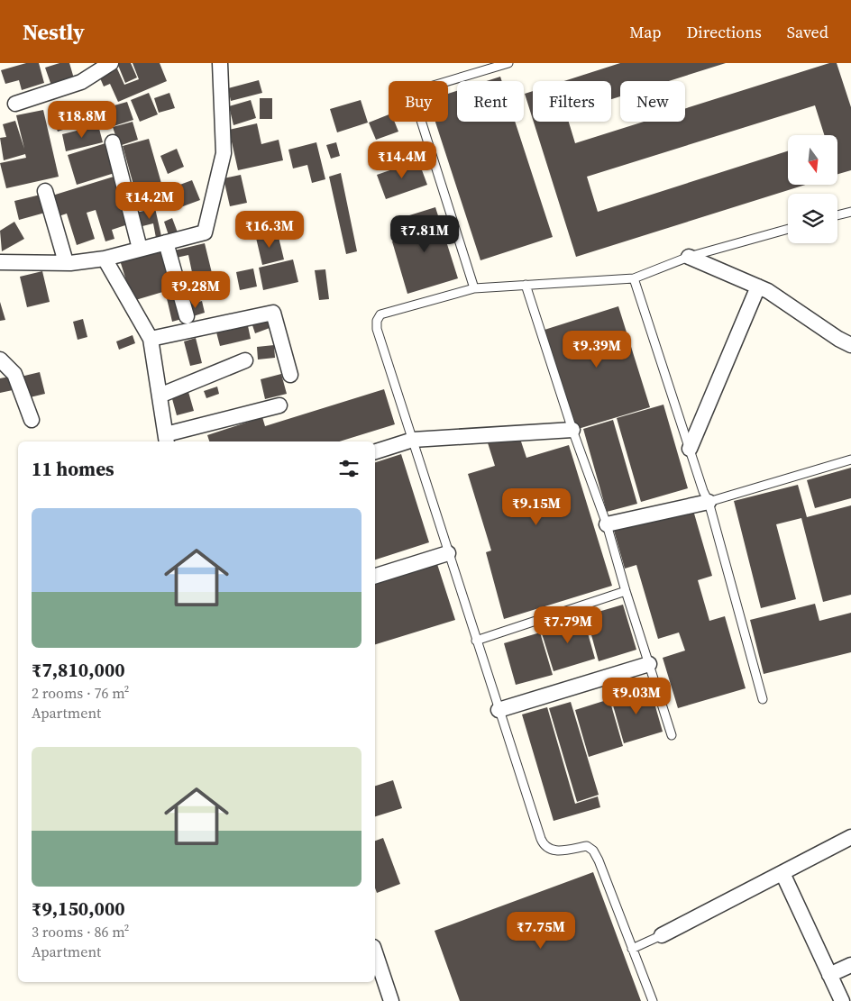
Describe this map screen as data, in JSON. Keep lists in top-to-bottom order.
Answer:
{
  "north": "bottom",
  "page": {
    "header": "Nestly",
    "nav": ["Map", "Directions", "Saved"],
    "chip": [
      "Buy",
      "Rent",
      "Filters",
      "New"
    ],
    "price": [
      "₹18.8M",
      "₹14.4M",
      "₹14.2M",
      "₹16.3M",
      "₹7.81M",
      "₹9.28M",
      "₹9.39M",
      "₹9.15M",
      "₹7.79M",
      "₹9.03M",
      "₹7.75M"
    ],
    "heading": "11 homes",
    "list": [
      {
        "name": "₹7,810,000",
        "note": "2 rooms · 76 m² · Apartment"
      },
      {
        "name": "₹9,150,000",
        "note": "3 rooms · 86 m² · Apartment"
      }
    ]
  }
}
